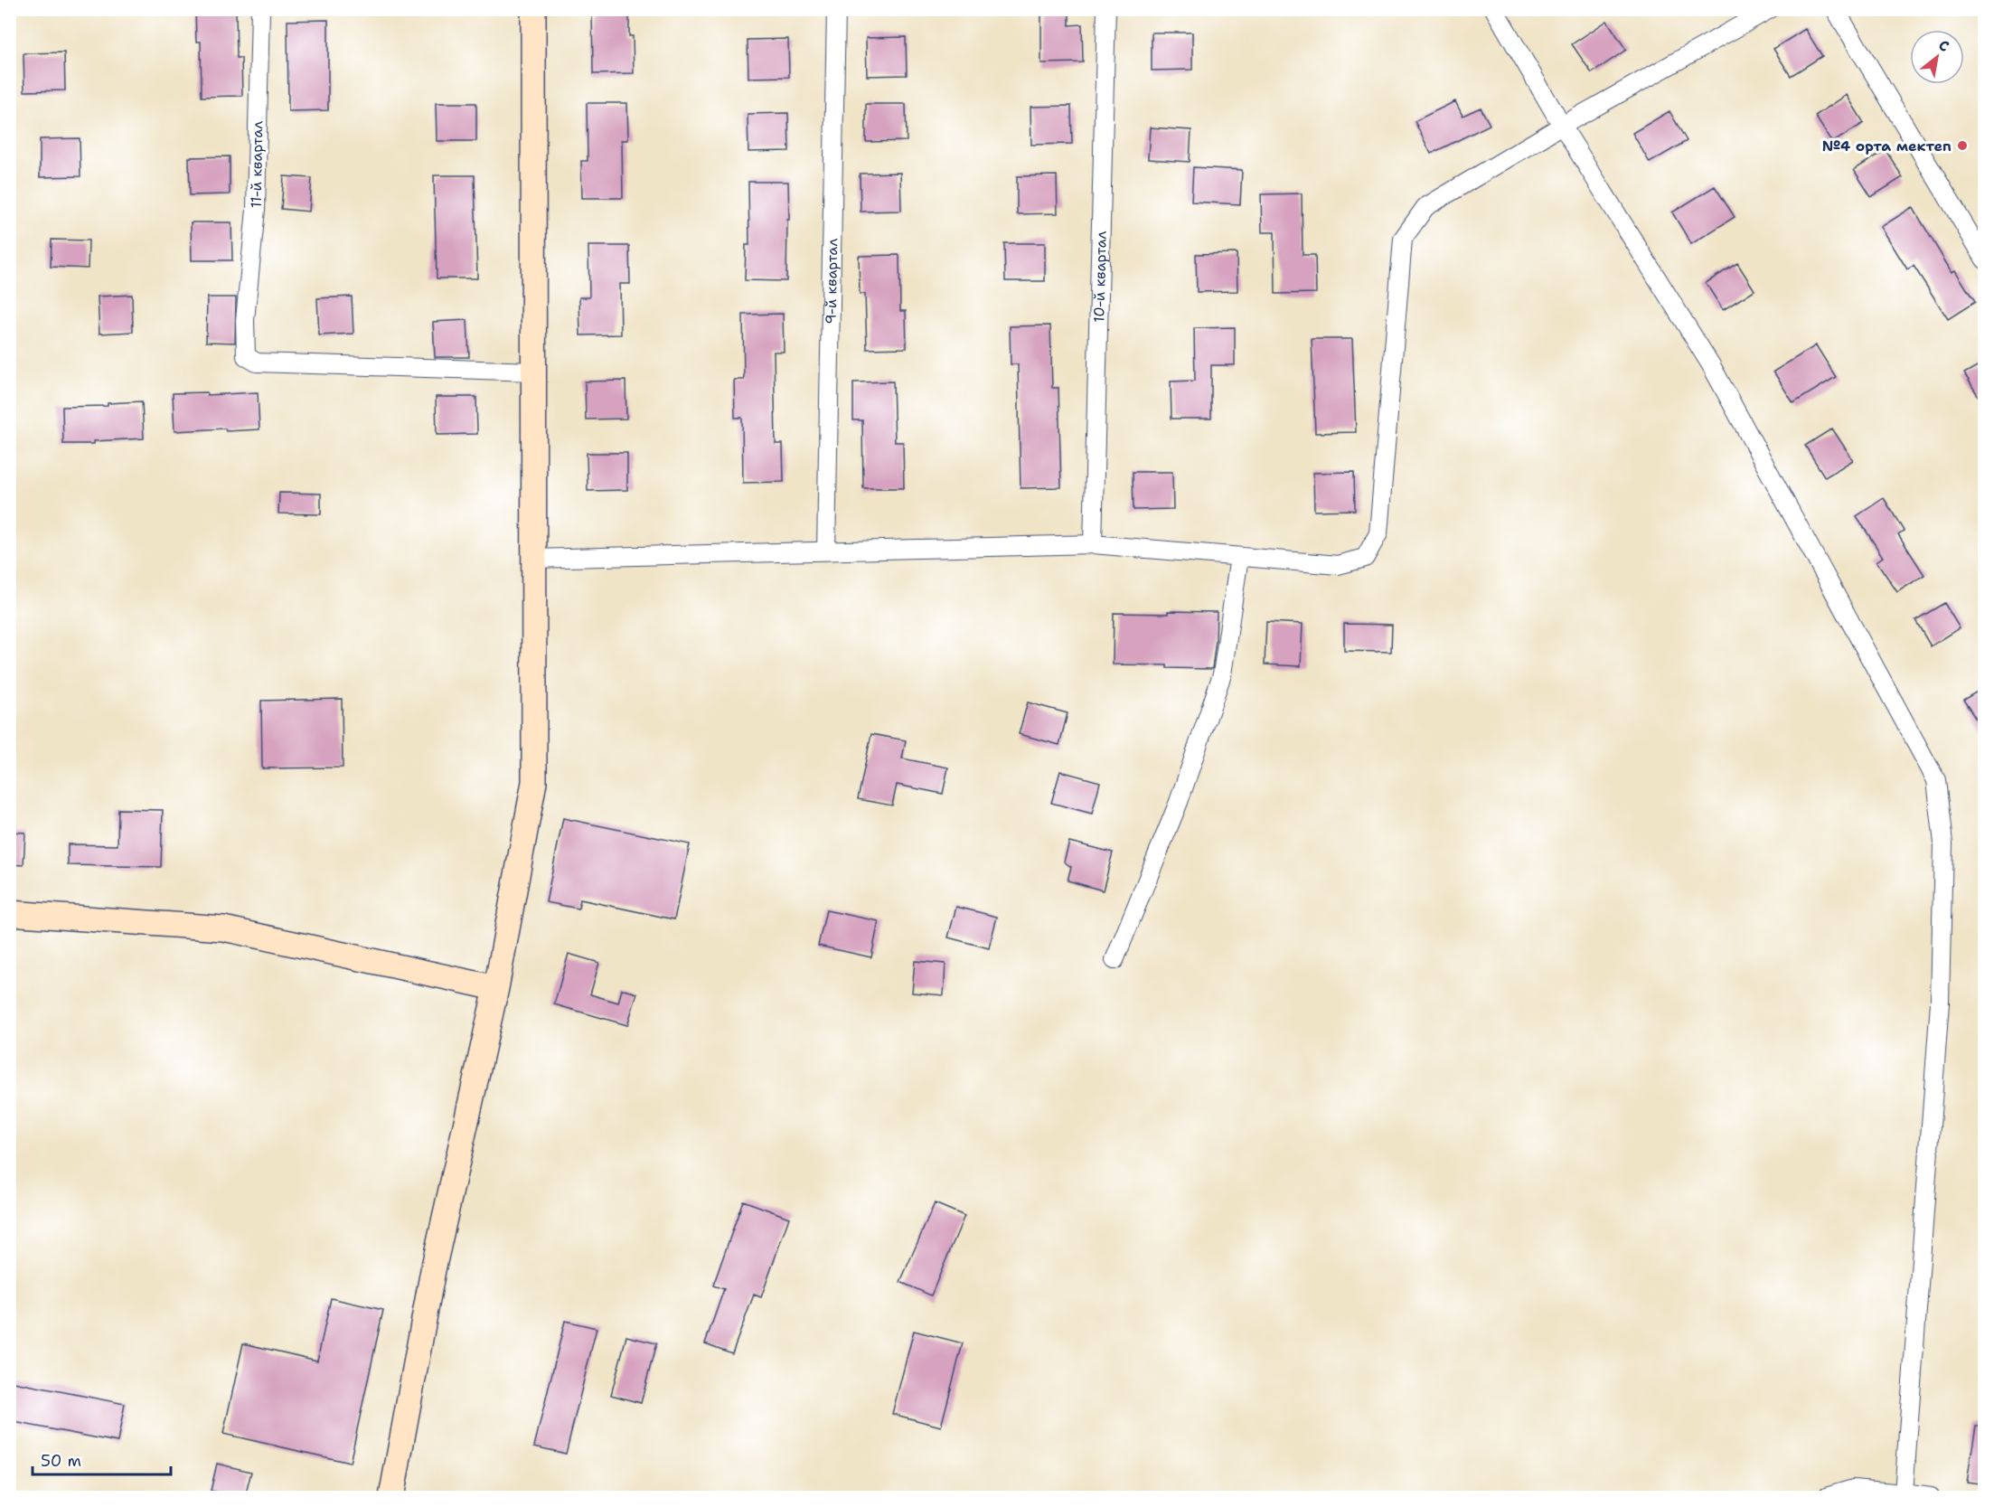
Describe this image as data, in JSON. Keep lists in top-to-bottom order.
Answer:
{
  "streets": {
    "street": ["11-й квартал", "10-й квартал", "9-й квартал"]
  },
  "places": ["№4 орта мектеп"],
  "scale_bar": "50 m",
  "north": "top right"
}
